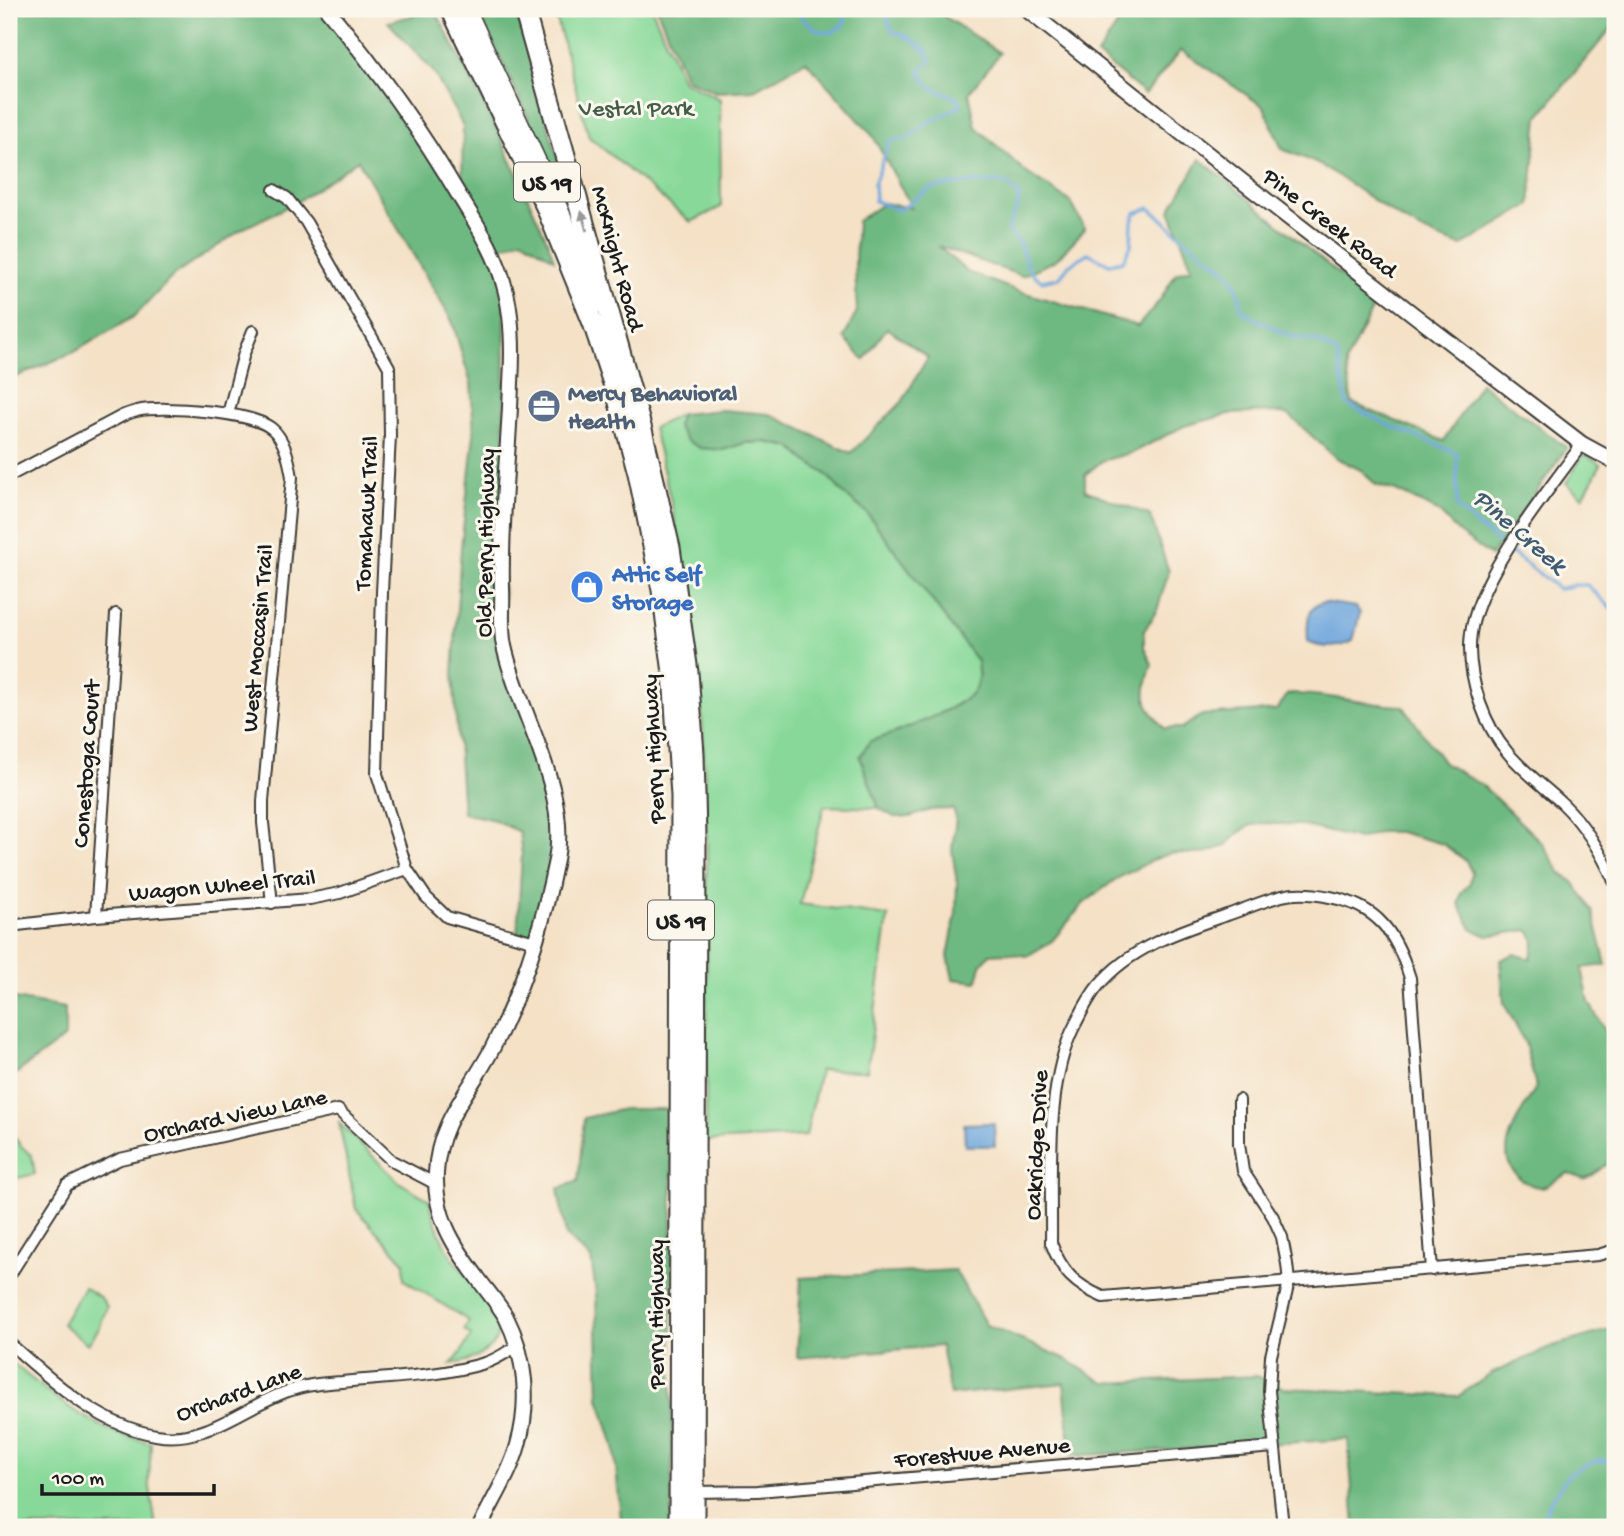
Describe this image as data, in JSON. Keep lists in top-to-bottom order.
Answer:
{
  "streets": {
    "highway": ["US 19", "McKnight Road", "Perry Highway"],
    "street": [
      "Pine Creek Road",
      "Tomahawk Trail",
      "Old Perry Highway",
      "West Moccasin Trail",
      "Conestoga Court",
      "Wagon Wheel Trail",
      "Orchard View Lane",
      "Oakridge Drive",
      "Orchard Lane",
      "Forestvue Avenue"
    ]
  },
  "crossings": [
    ["McKnight Road", "Perry Highway"],
    ["Tomahawk Trail", "Wagon Wheel Trail"],
    ["Old Perry Highway", "Orchard View Lane"],
    ["Old Perry Highway", "Orchard Lane"],
    ["West Moccasin Trail", "Wagon Wheel Trail"],
    ["Perry Highway", "Forestvue Avenue"],
    ["Conestoga Court", "Wagon Wheel Trail"]
  ],
  "one_way": ["McKnight Road"],
  "water": ["Pine Creek"],
  "parks": ["Vestal Park"],
  "places": {
    "office": ["Mercy Behavioral Health"],
    "shop": ["Attic Self Storage"]
  },
  "scale_bar": "100 m"
}
